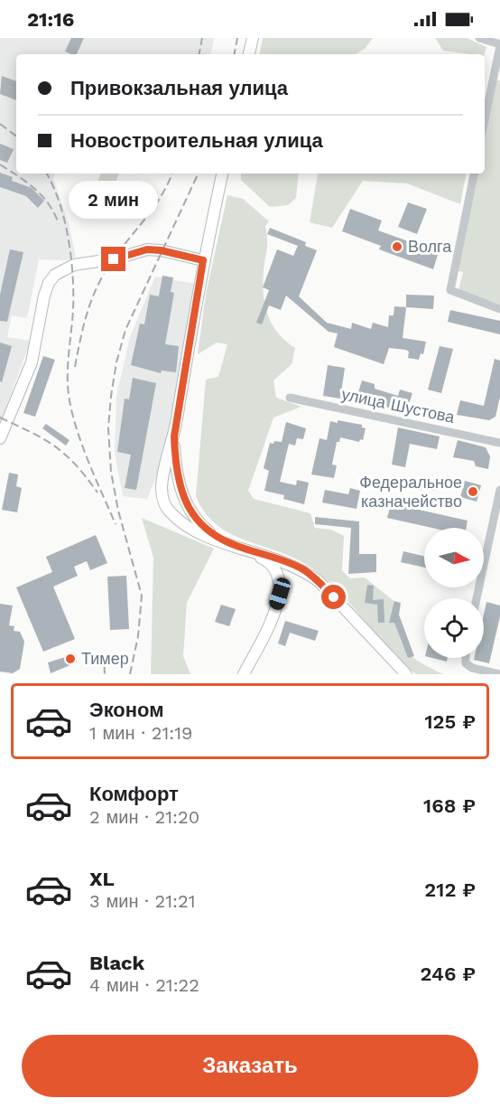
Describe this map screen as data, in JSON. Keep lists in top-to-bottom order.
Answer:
{
  "streets": {
    "street": ["улица Шустова"]
  },
  "places": ["Волга", "Федеральное казначейство", "Тимер"],
  "north": "right",
  "page": {
    "status": "21:16",
    "banner": ["Привокзальная улица", "Новостроительная улица"],
    "bubble": "2 мин",
    "list": [
      {
        "name": "Эконом",
        "note": "1 мин · 21:19",
        "value": "125 ₽"
      },
      {
        "name": "Комфорт",
        "note": "2 мин · 21:20",
        "value": "168 ₽"
      },
      {
        "name": "XL",
        "note": "3 мин · 21:21",
        "value": "212 ₽"
      },
      {
        "name": "Black",
        "note": "4 мин · 21:22",
        "value": "246 ₽"
      }
    ],
    "buttons": "Заказать"
  }
}
